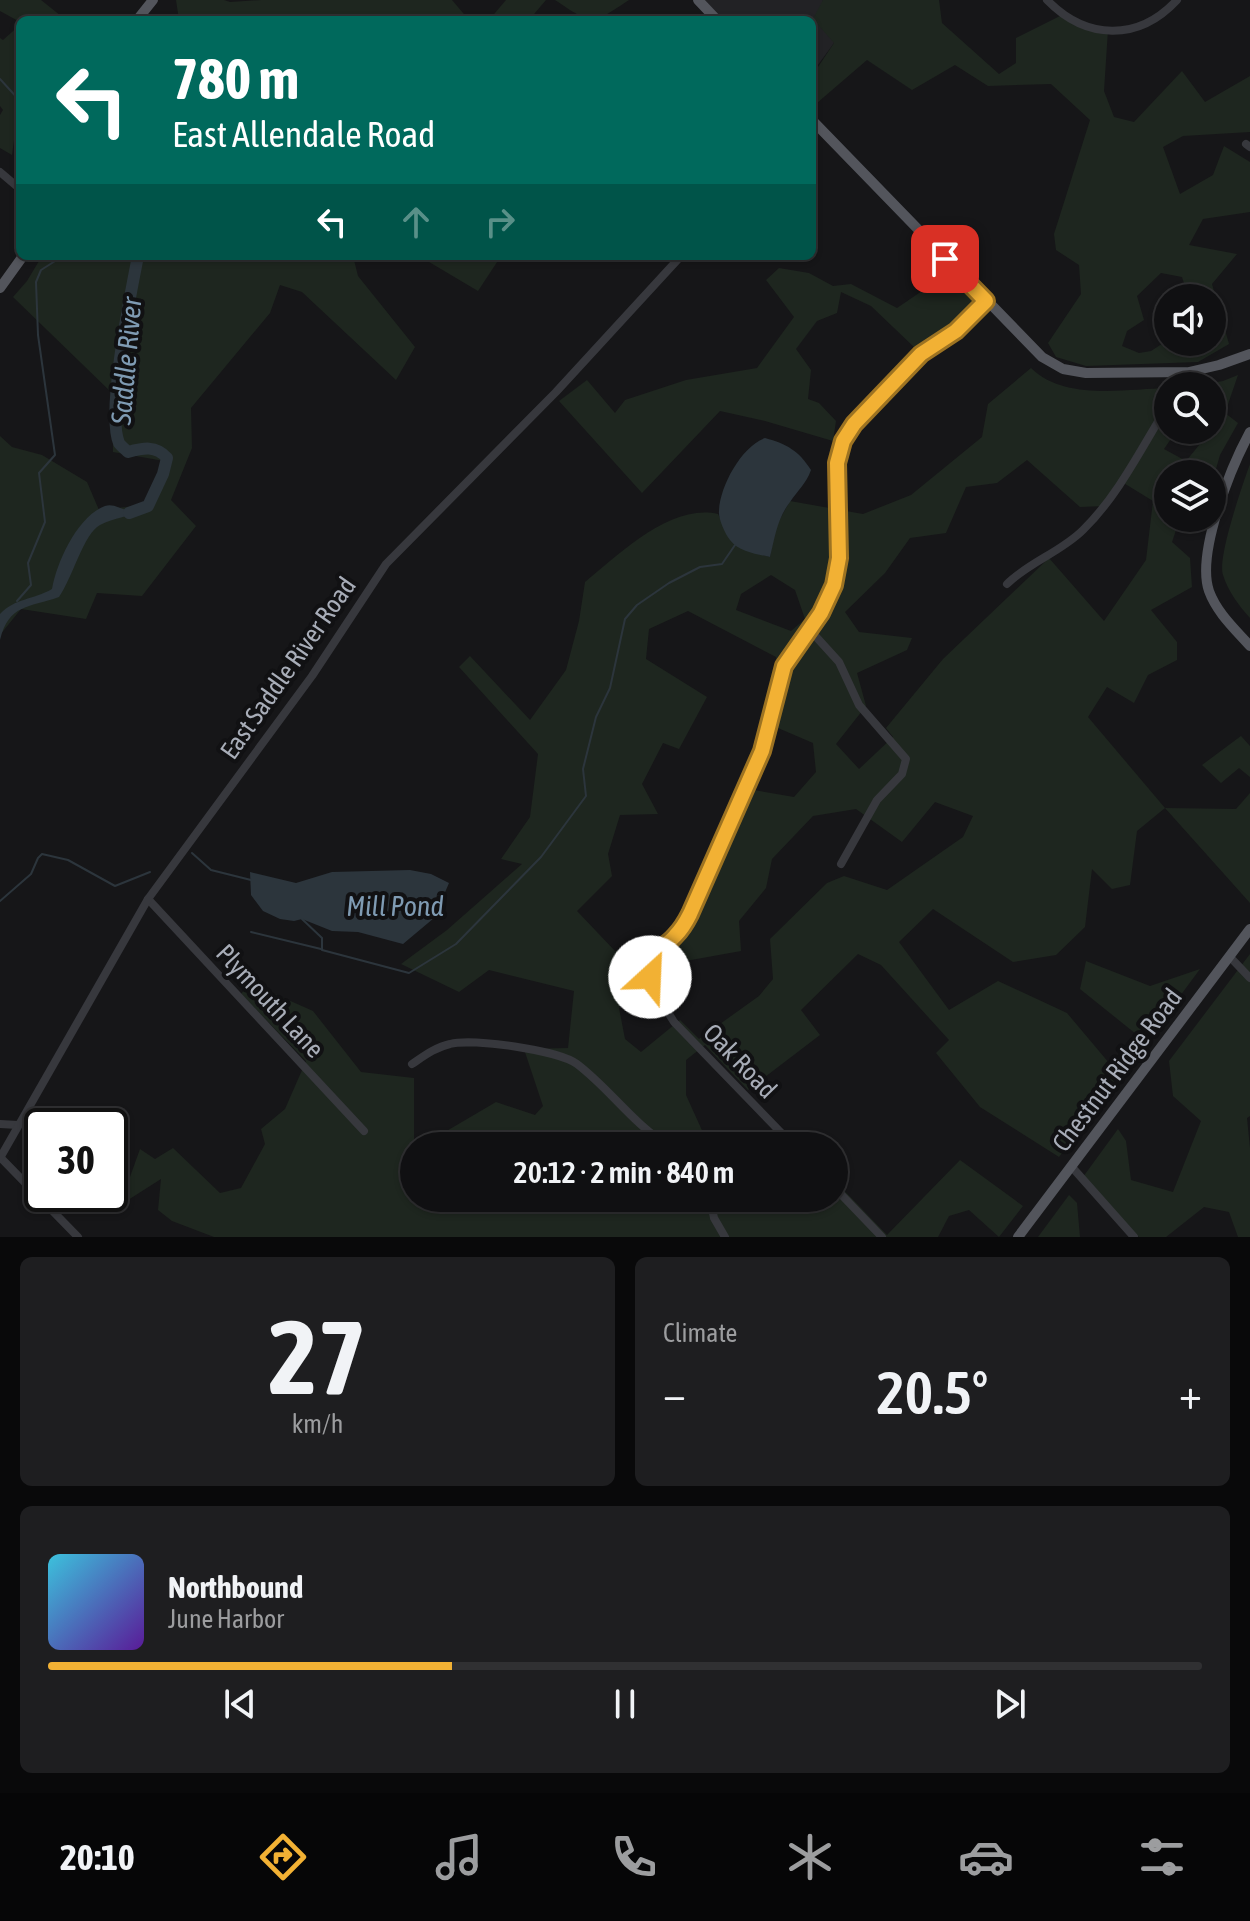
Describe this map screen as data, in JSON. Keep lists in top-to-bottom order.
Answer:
{
  "streets": {
    "main road": ["Chestnut Ridge Road"],
    "street": ["East Saddle River Road", "Plymouth Lane", "Oak Road"]
  },
  "crossings": [
    ["East Saddle River Road", "Plymouth Lane"]
  ],
  "water": ["Saddle River", "Mill Pond"],
  "page": {
    "turn": ["780 m", "East Allendale Road"],
    "limit": "30",
    "trip": "20:12 · 2 min · 840 m",
    "tile": [
      ["27", "km/h"],
      "Climate"
    ],
    "heat": ["−", "20.5°", "+"],
    "song": ["Northbound", "June Harbor"],
    "tabs": "20:10"
  }
}
